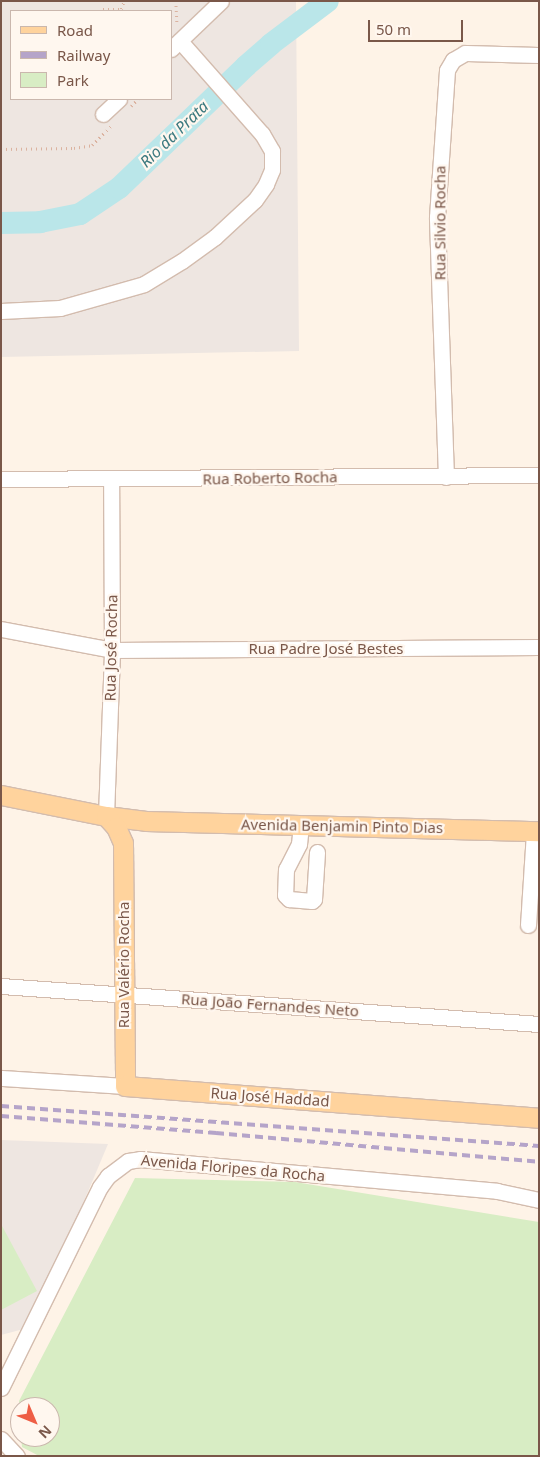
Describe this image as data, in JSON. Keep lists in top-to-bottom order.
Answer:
{
  "streets": {
    "main road": ["Avenida Benjamin Pinto Dias", "Rua Valério Rocha", "Rua José Haddad"],
    "street": [
      "Rua Silvio Rocha",
      "Rua Roberto Rocha",
      "Rua José Rocha",
      "Rua Padre José Bestes",
      "Rua João Fernandes Neto",
      "Avenida Floripes da Rocha"
    ]
  },
  "crossings": [
    ["Rua Silvio Rocha", "Rua Roberto Rocha"],
    ["Rua Roberto Rocha", "Rua José Rocha"],
    ["Rua José Rocha", "Rua Padre José Bestes"],
    ["Rua José Rocha", "Avenida Benjamin Pinto Dias"],
    ["Rua Valério Rocha", "Rua João Fernandes Neto"],
    ["Rua Valério Rocha", "Rua José Haddad"]
  ],
  "water": ["Rio da Prata"],
  "legend": ["Road", "Railway", "Park"],
  "scale_bar": "50 m",
  "north": "bottom right"
}
